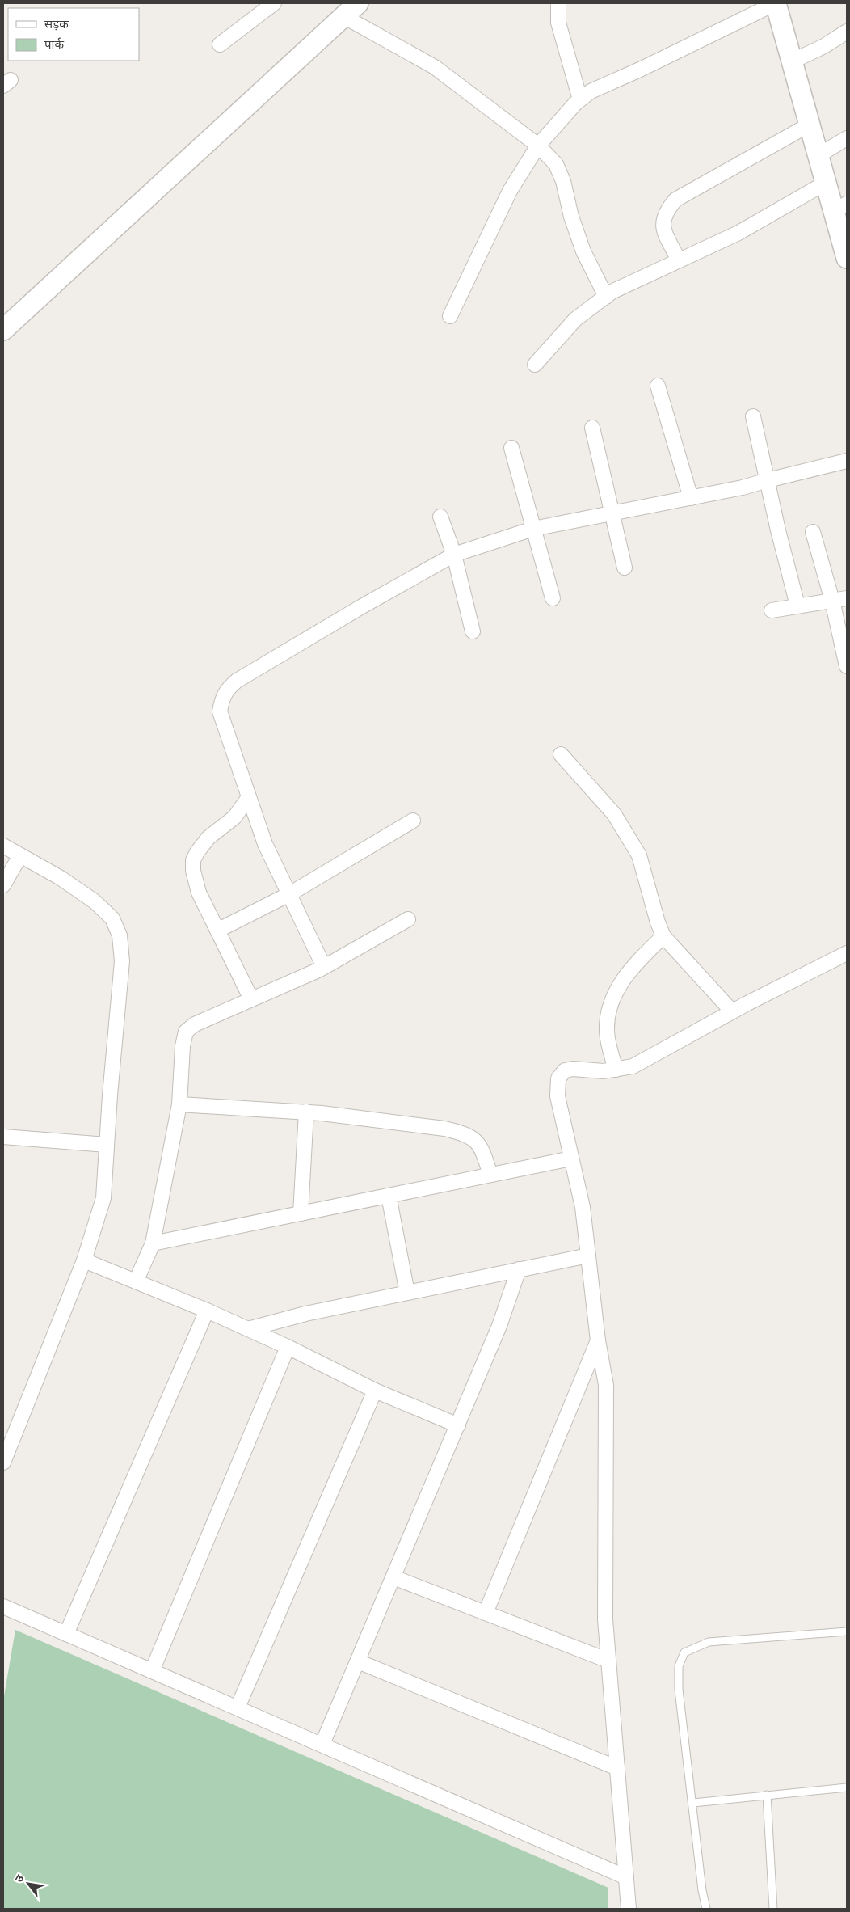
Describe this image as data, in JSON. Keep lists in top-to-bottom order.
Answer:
{
  "legend": ["सड़क", "पार्क"],
  "north": "top left"
}
